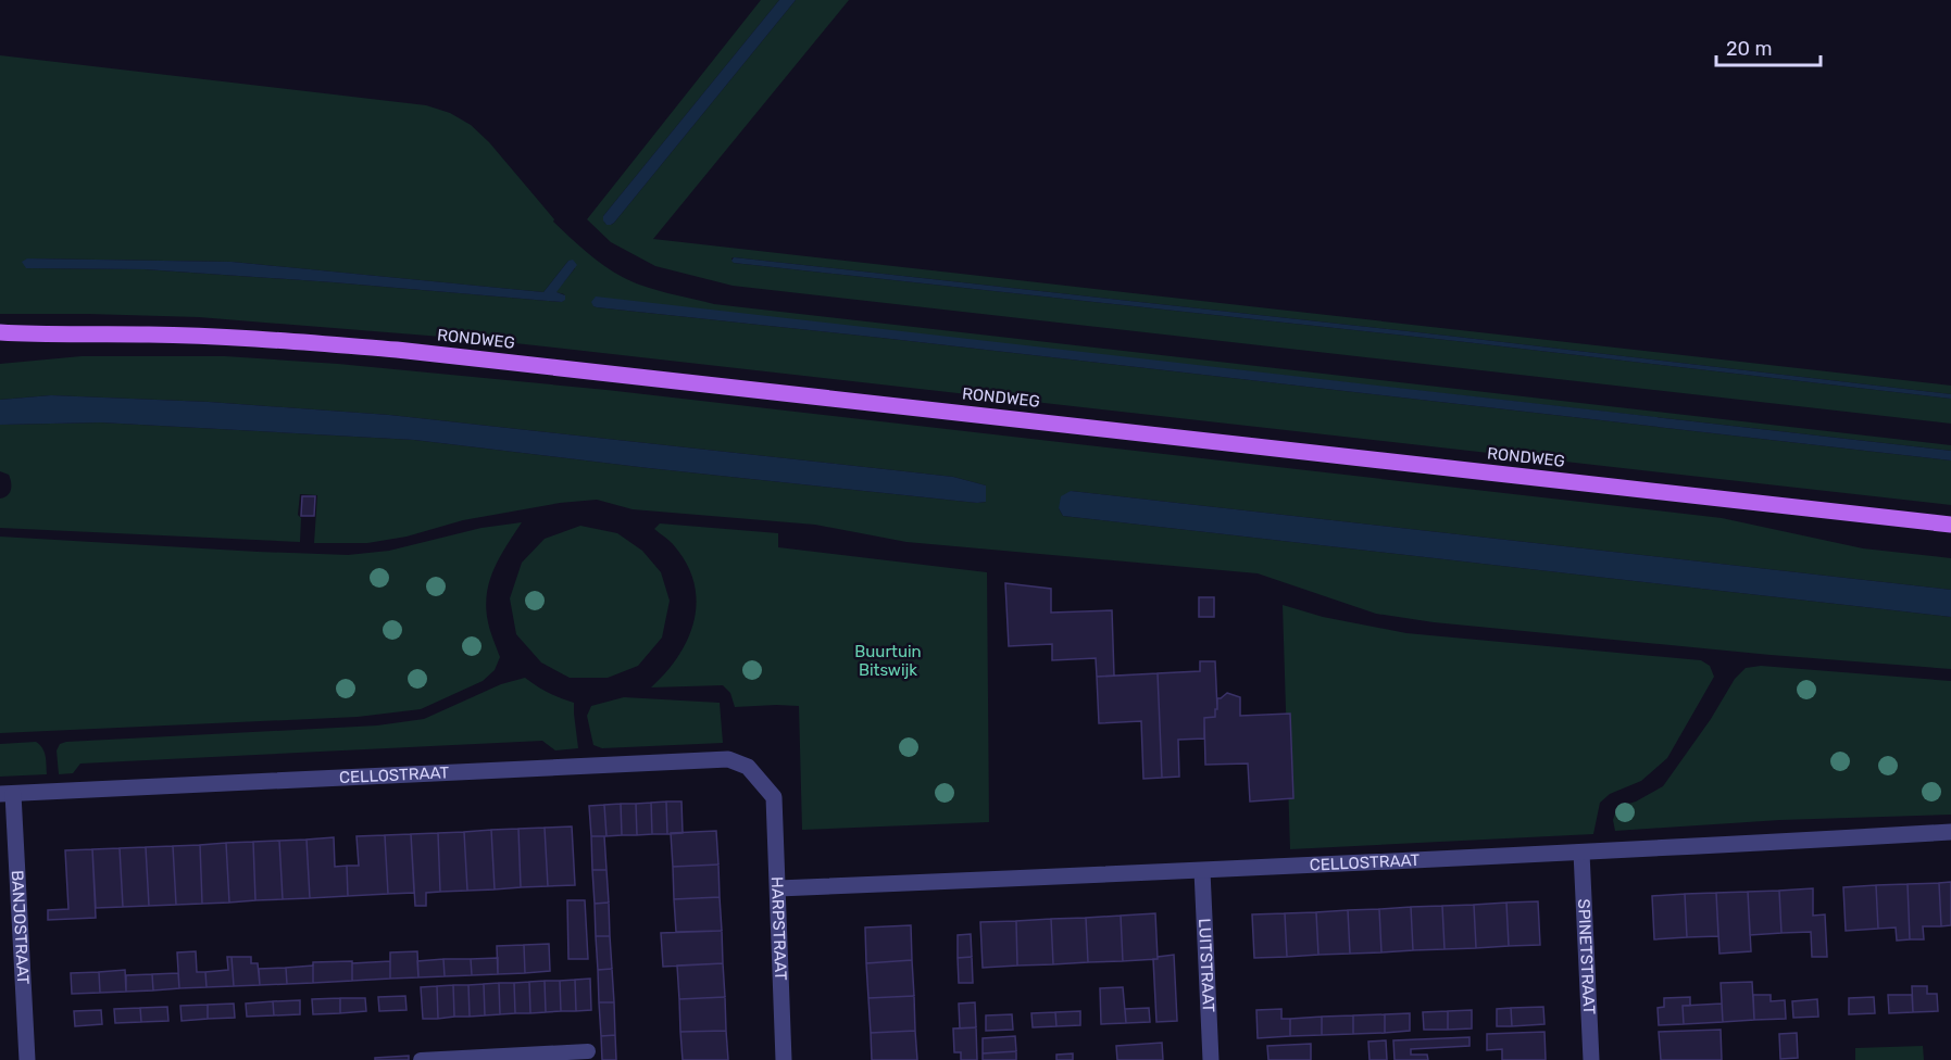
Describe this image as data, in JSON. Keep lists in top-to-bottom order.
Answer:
{
  "streets": {
    "main road": ["RONDWEG"],
    "street": [
      "CELLOSTRAAT",
      "BANJOSTRAAT",
      "HARPSTRAAT",
      "SPINETSTRAAT",
      "LUITSTRAAT"
    ]
  },
  "crossings": [
    ["CELLOSTRAAT", "BANJOSTRAAT"],
    ["CELLOSTRAAT", "HARPSTRAAT"],
    ["CELLOSTRAAT", "SPINETSTRAAT"],
    ["CELLOSTRAAT", "LUITSTRAAT"]
  ],
  "parks": ["Buurtuin Bitswijk"],
  "scale_bar": "20 m"
}
